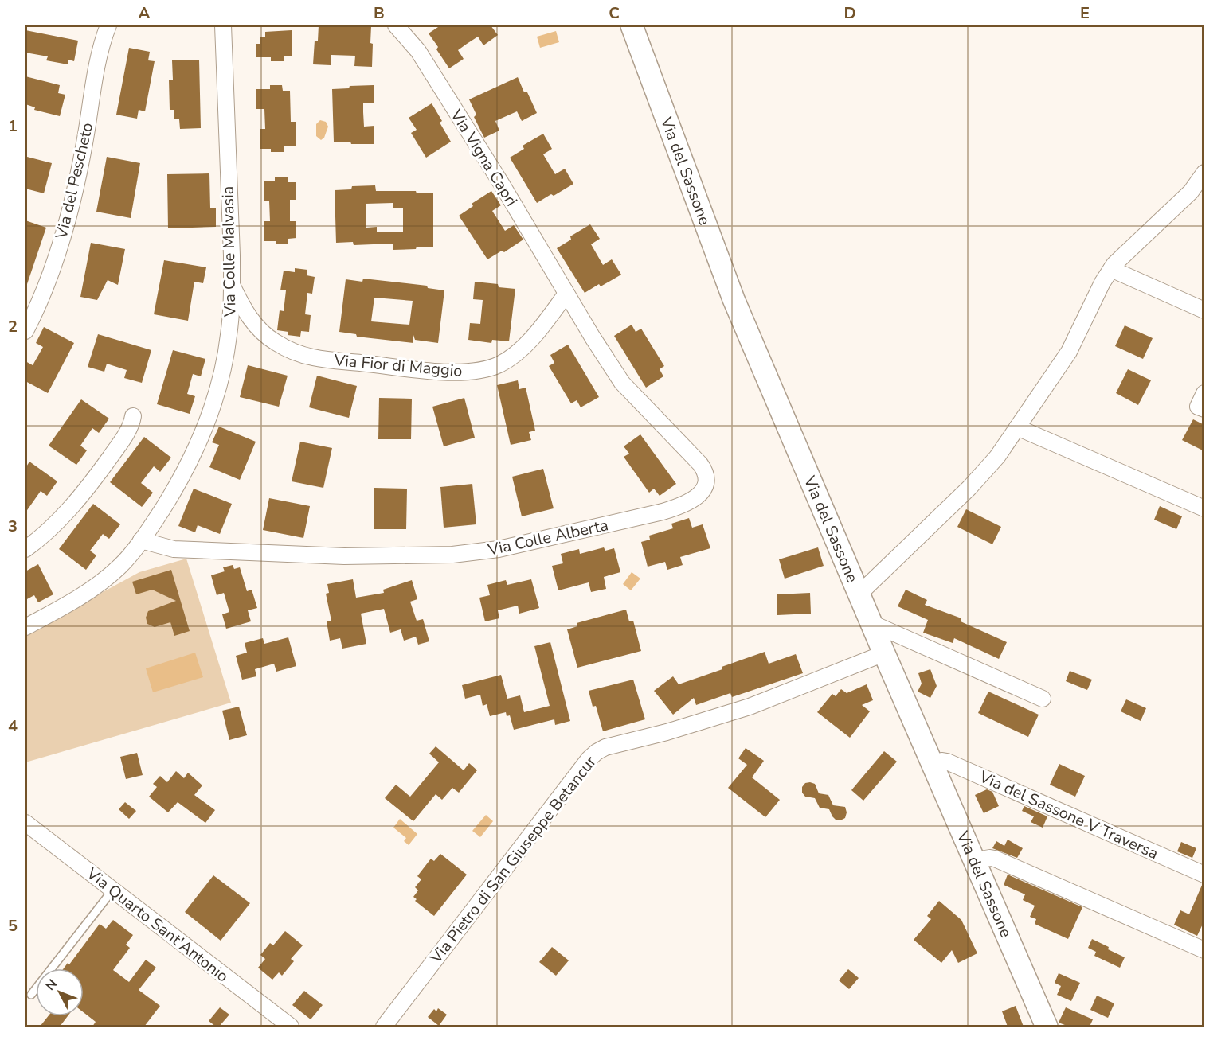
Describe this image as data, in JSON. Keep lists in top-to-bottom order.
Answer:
{
  "streets": {
    "main road": ["Via del Sassone"],
    "street": [
      "Via Vigna Capri",
      "Via del Pescheto",
      "Via Colle Malvasia",
      "Via Fior di Maggio",
      "Via Colle Alberta",
      "Via del Sassone V Traversa",
      "Via Pietro di San Giuseppe Betancur",
      "Via Quarto Sant'Antonio"
    ]
  },
  "crossings": [
    ["Via Vigna Capri", "Via Fior di Maggio"],
    ["Via Vigna Capri", "Via Colle Alberta"],
    ["Via del Sassone", "Via del Sassone V Traversa"],
    ["Via del Sassone", "Via Pietro di San Giuseppe Betancur"],
    ["Via Colle Malvasia", "Via Fior di Maggio"],
    ["Via Colle Malvasia", "Via Colle Alberta"],
    ["Via Fior di Maggio", "Via Colle Alberta"]
  ],
  "north": "top left",
  "grid": {
    "columns": [
      "A",
      "B",
      "C",
      "D",
      "E"
    ],
    "rows": [
      "1",
      "2",
      "3",
      "4",
      "5"
    ]
  }
}
